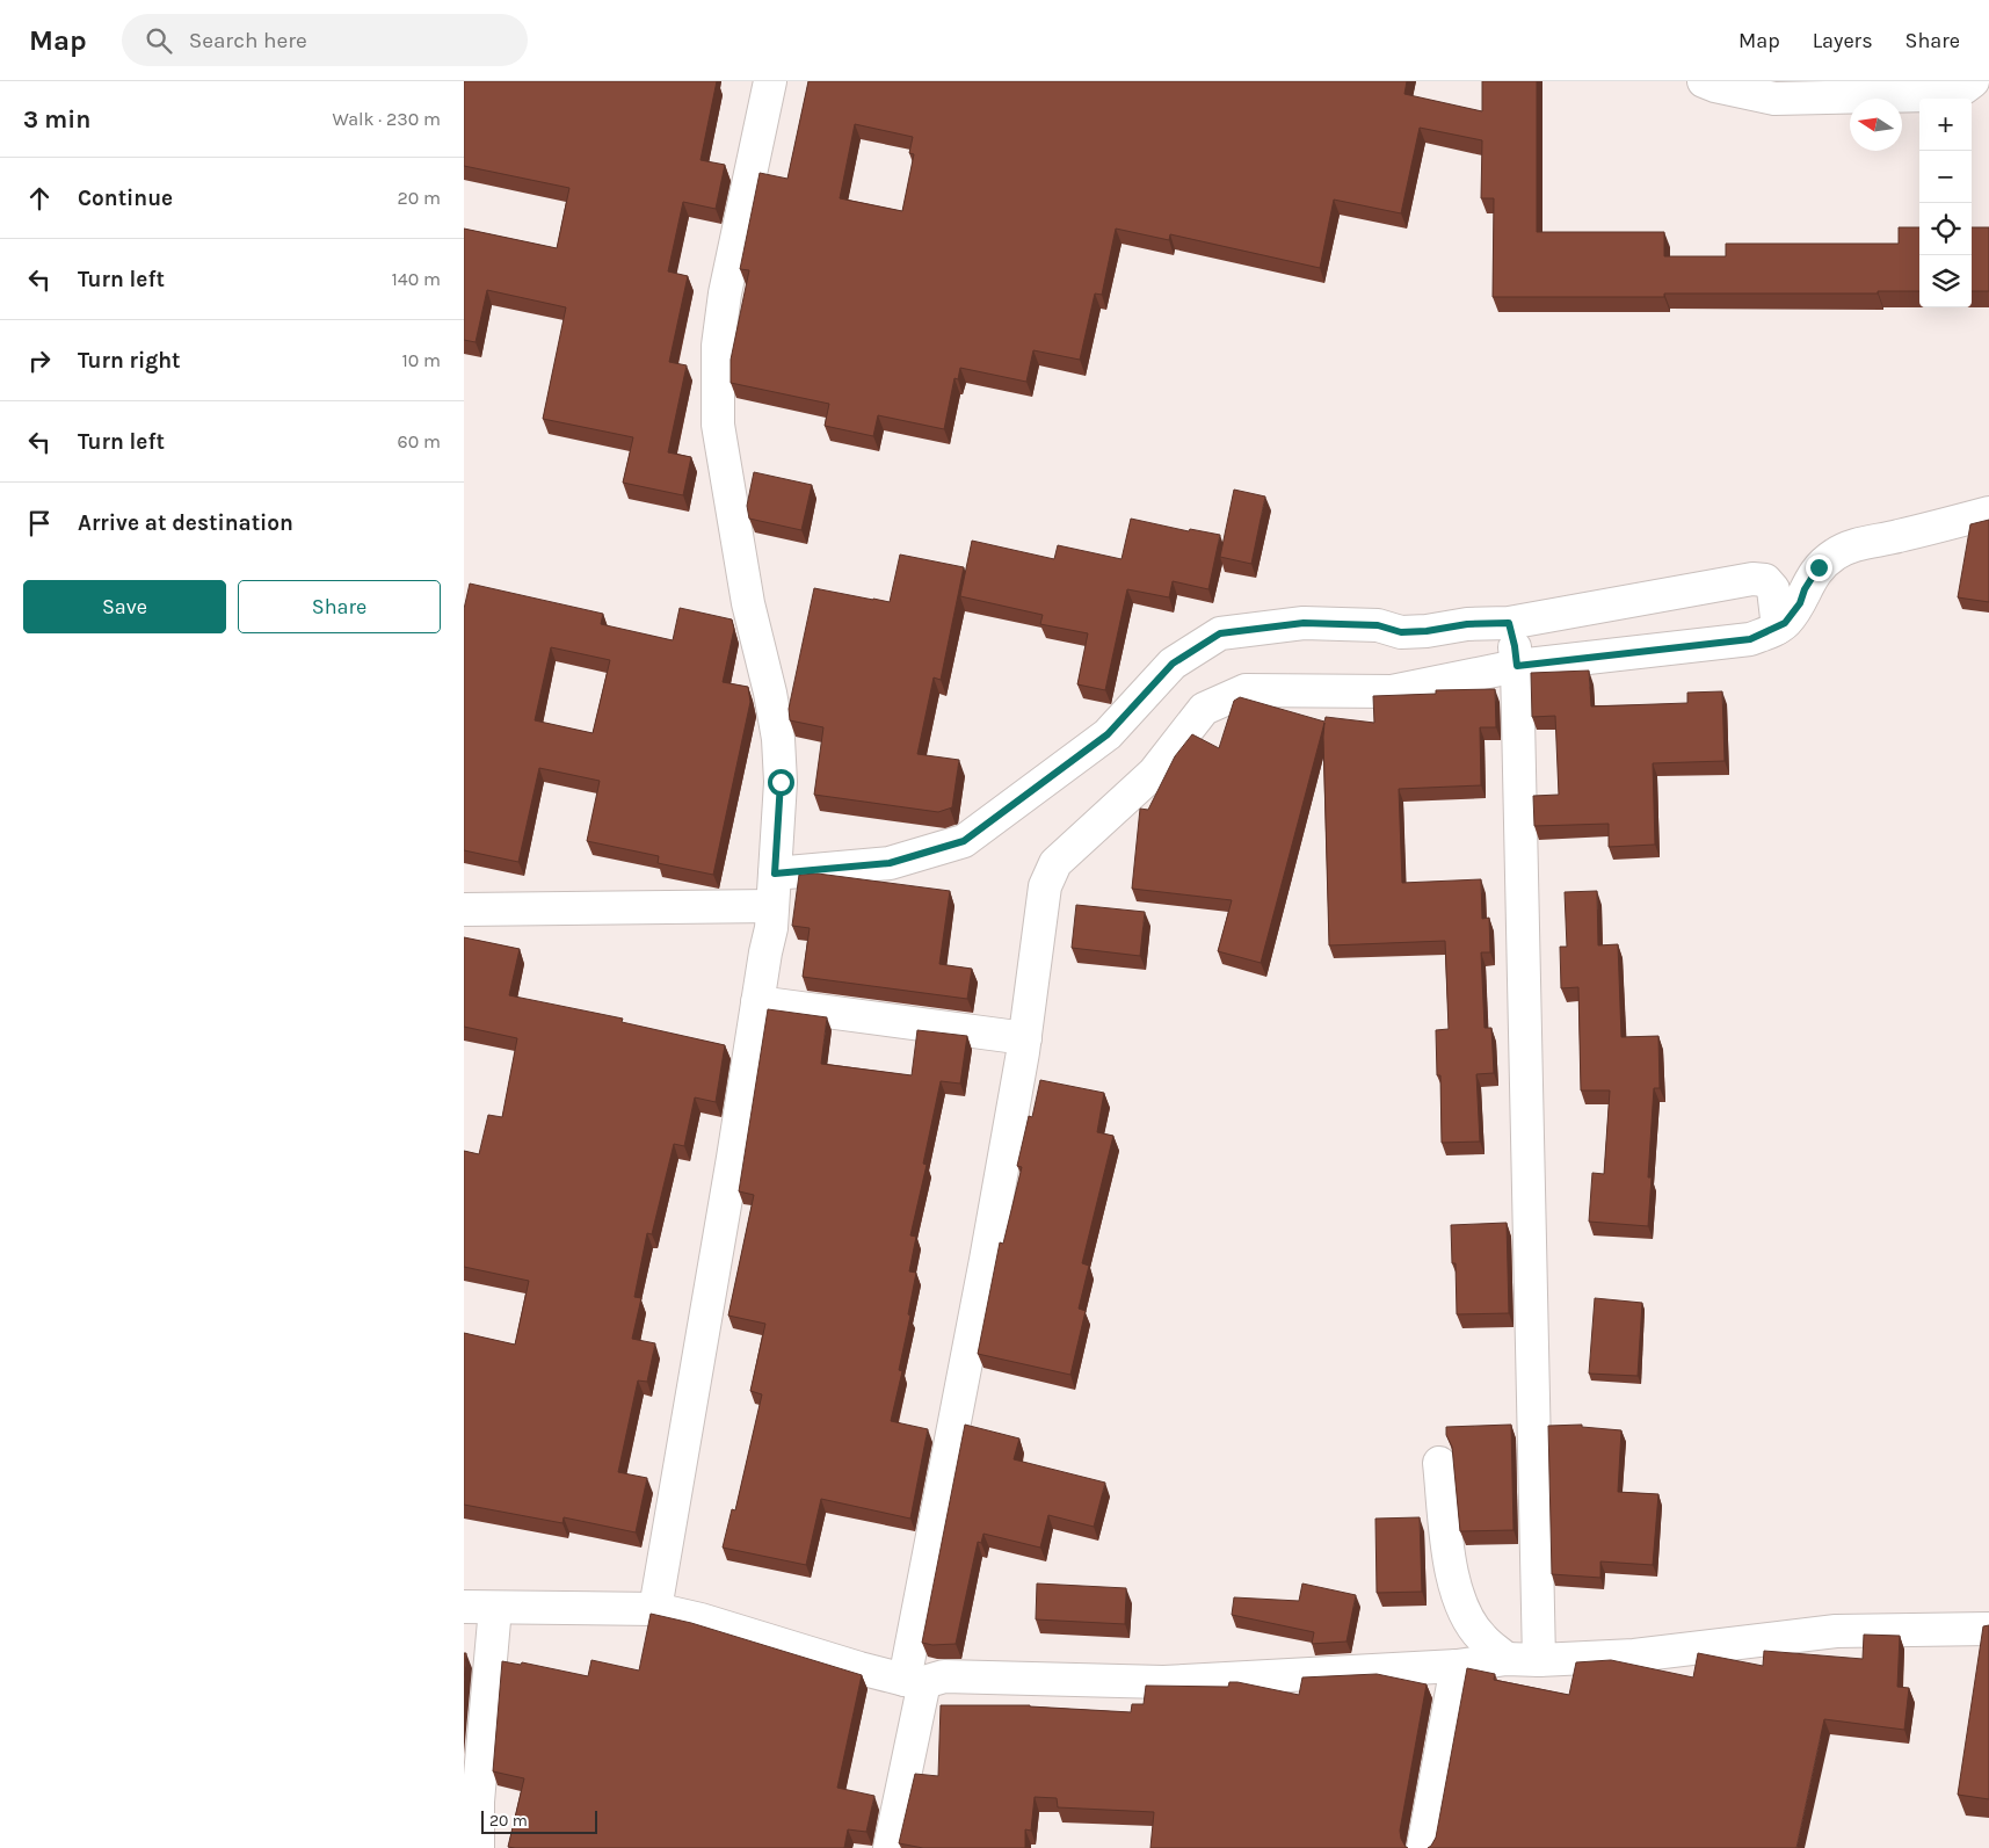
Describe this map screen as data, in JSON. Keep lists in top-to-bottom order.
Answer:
{
  "scale_bar": "20 m",
  "north": "left",
  "page": {
    "header": "Map",
    "search": "Search here",
    "nav": ["Map", "Layers", "Share"],
    "heading": ["3 min", "Walk · 230 m"],
    "map_buttons": ["+", "−"],
    "list": [
      ["Continue", "20 m"],
      ["Turn left", "140 m"],
      ["Turn right", "10 m"],
      ["Turn left", "60 m"],
      "Arrive at destination"
    ],
    "buttons": ["Save", "Share"],
    "scale": "20 m"
  }
}
